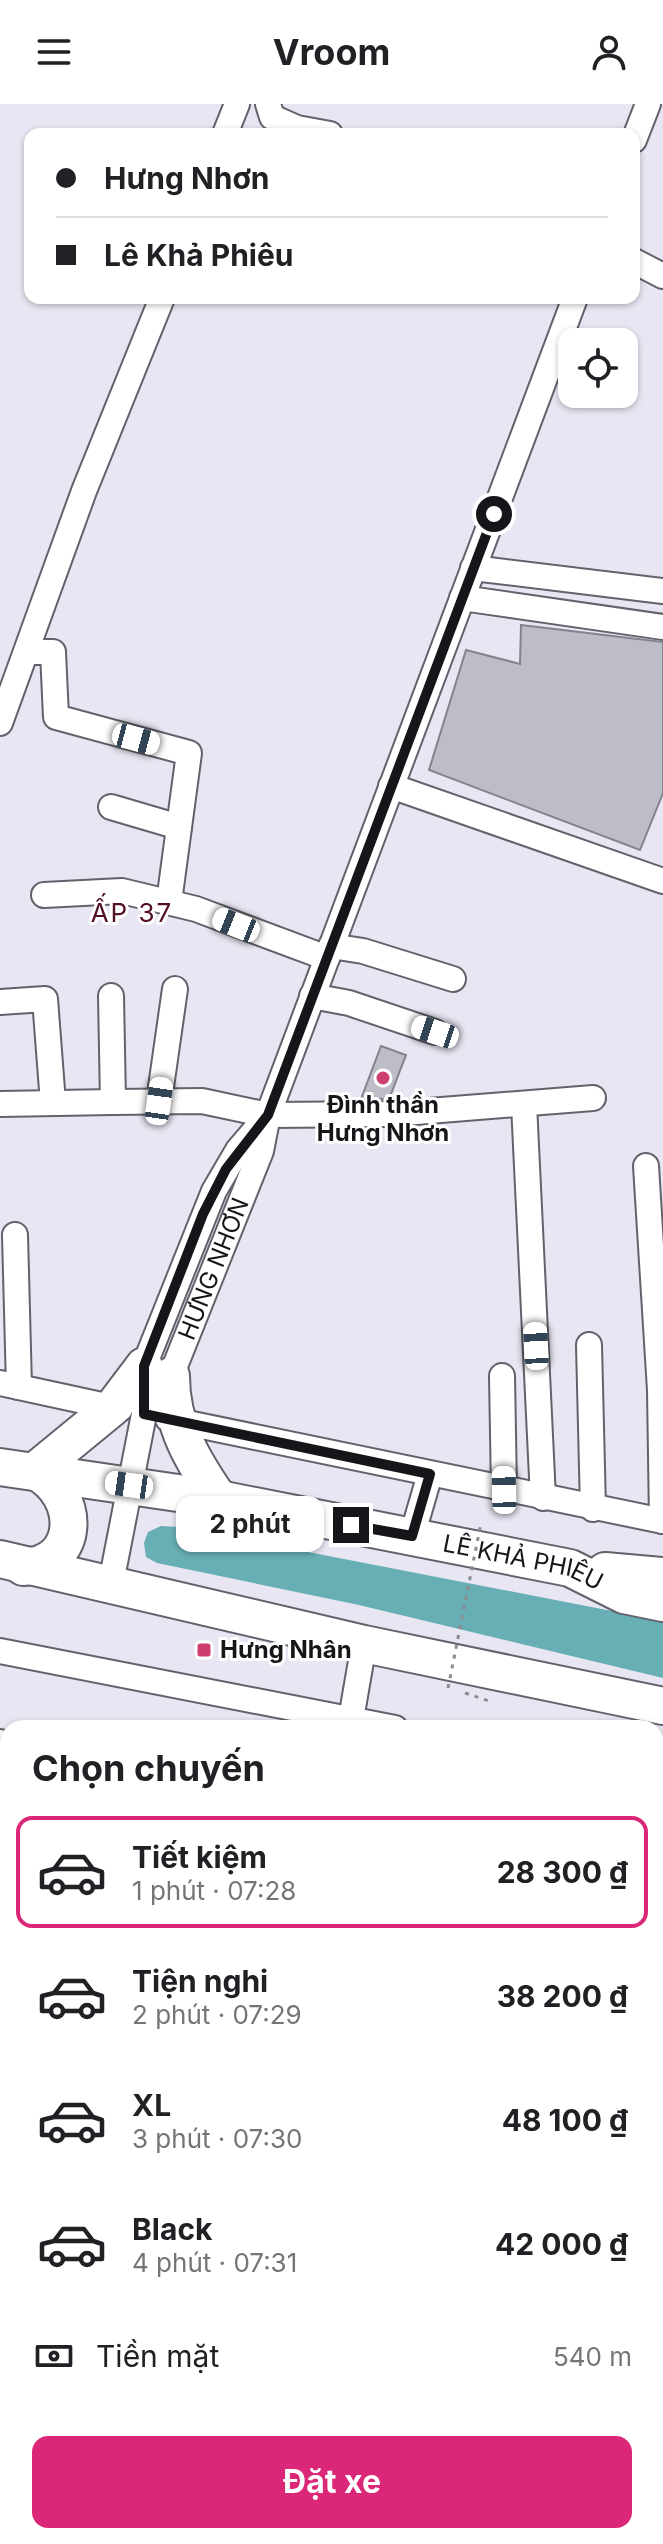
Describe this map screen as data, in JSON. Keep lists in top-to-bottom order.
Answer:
{
  "streets": {
    "highway": ["LÊ KHẢ PHIÊU"],
    "street": ["HƯNG NHƠN"]
  },
  "districts": ["ẤP 37"],
  "places": {
    "other": ["Đình thần Hưng Nhơn"],
    "transit": ["Hưng Nhân"]
  },
  "page": {
    "header": "Vroom",
    "banner": ["Hưng Nhơn", "Lê Khả Phiêu"],
    "bubble": "2 phút",
    "heading": "Chọn chuyến",
    "list": [
      {
        "name": "Tiết kiệm",
        "note": "1 phút · 07:28",
        "value": "28 300 ₫"
      },
      {
        "name": "Tiện nghi",
        "note": "2 phút · 07:29",
        "value": "38 200 ₫"
      },
      {
        "name": "XL",
        "note": "3 phút · 07:30",
        "value": "48 100 ₫"
      },
      {
        "name": "Black",
        "note": "4 phút · 07:31",
        "value": "42 000 ₫"
      }
    ],
    "pay": ["Tiền mặt", "540 m"],
    "buttons": "Đặt xe"
  }
}
